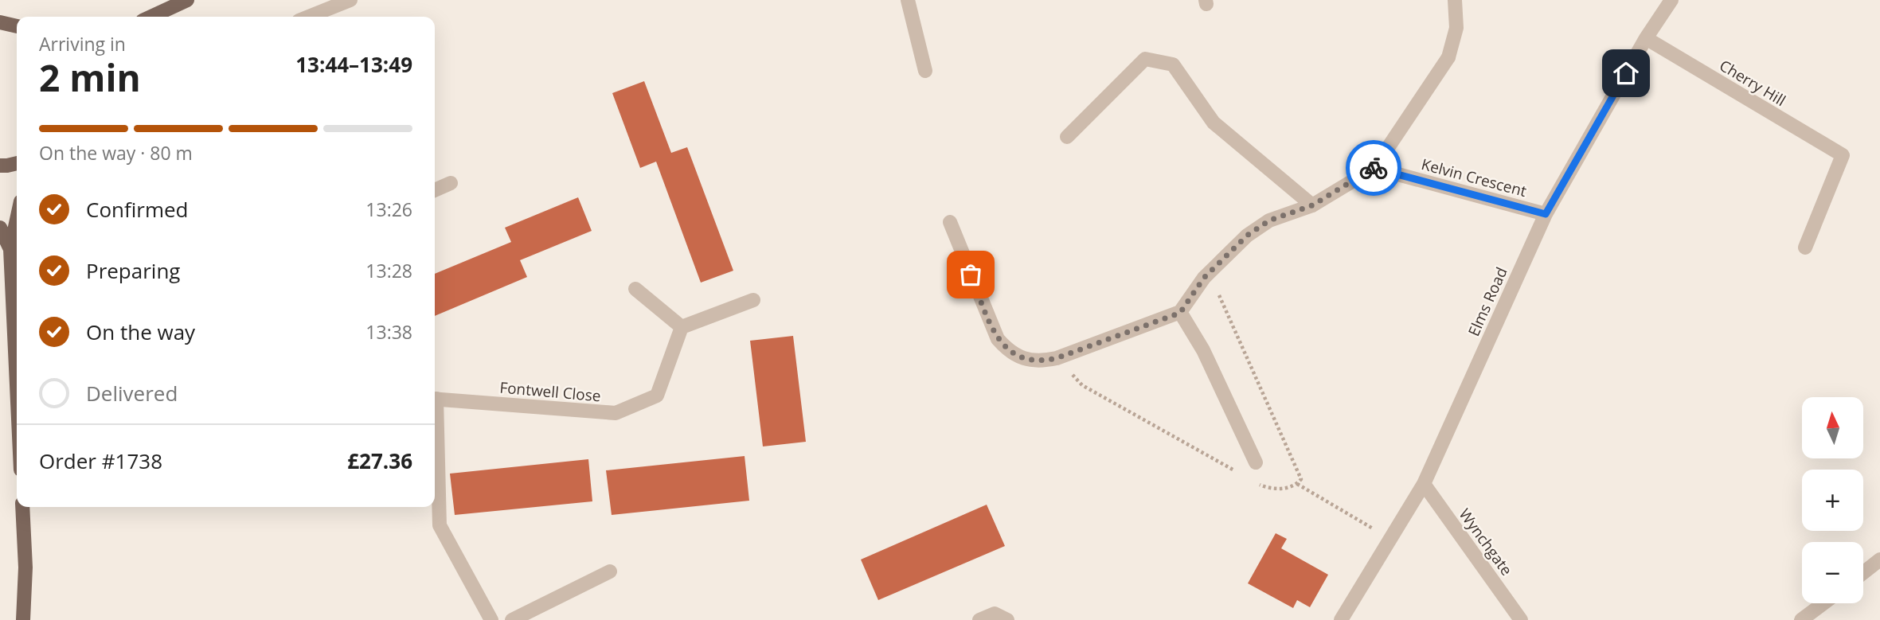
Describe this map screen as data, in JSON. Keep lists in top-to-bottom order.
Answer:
{
  "streets": {
    "street": [
      "Cherry Hill",
      "Kelvin Crescent",
      "Elms Road",
      "Fontwell Close",
      "Wynchgate"
    ]
  },
  "crossings": [
    ["Cherry Hill", "Elms Road"],
    ["Kelvin Crescent", "Elms Road"],
    ["Elms Road", "Wynchgate"]
  ],
  "north": "top",
  "page": {
    "heading": ["2 min", "Arriving in", "13:44–13:49"],
    "panel": ["Order #1738", "£27.36"],
    "bar": "On the way · 80 m",
    "list": [
      ["Confirmed", "13:26"],
      ["Preparing", "13:28"],
      ["On the way", "13:38"],
      "Delivered"
    ],
    "map_buttons": ["+", "−"]
  }
}
